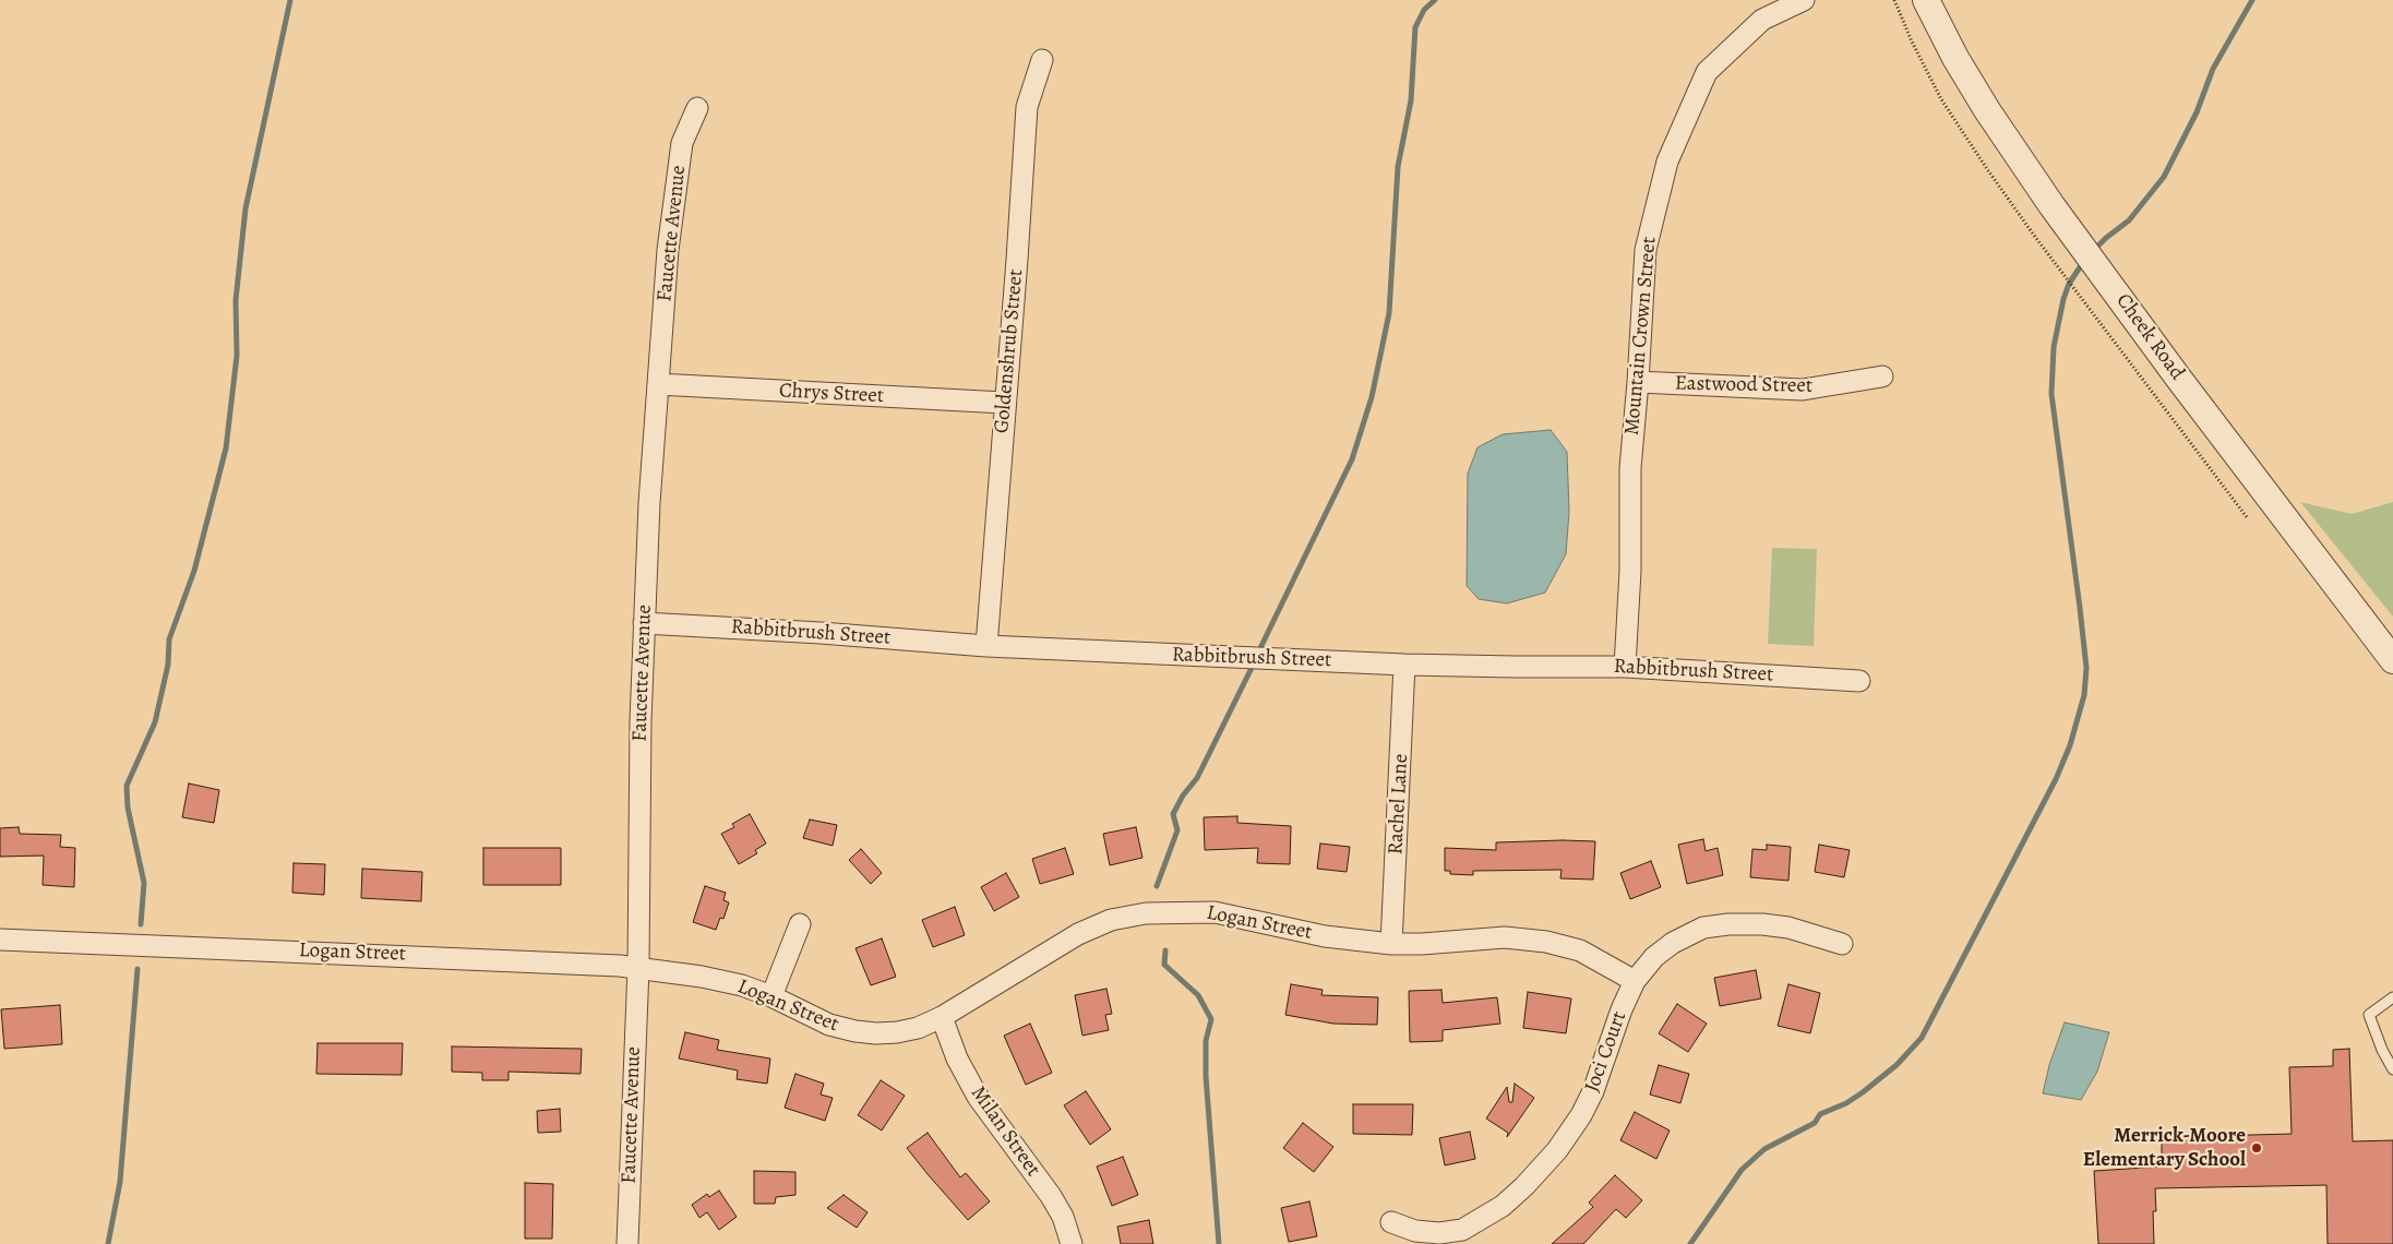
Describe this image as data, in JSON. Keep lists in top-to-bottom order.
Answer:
{
  "streets": {
    "street": [
      "Faucette Avenue",
      "Mountain Crown Street",
      "Cheek Road",
      "Goldenshrub Street",
      "Eastwood Street",
      "Chrys Street",
      "Rabbitbrush Street",
      "Rachel Lane",
      "Logan Street",
      "Joci Court",
      "Milan Street"
    ]
  },
  "crossings": [
    ["Faucette Avenue", "Chrys Street"],
    ["Faucette Avenue", "Rabbitbrush Street"],
    ["Faucette Avenue", "Logan Street"],
    ["Mountain Crown Street", "Eastwood Street"],
    ["Mountain Crown Street", "Rabbitbrush Street"],
    ["Goldenshrub Street", "Chrys Street"],
    ["Goldenshrub Street", "Rabbitbrush Street"],
    ["Rabbitbrush Street", "Rachel Lane"],
    ["Rachel Lane", "Logan Street"],
    ["Logan Street", "Joci Court"],
    ["Logan Street", "Milan Street"]
  ],
  "places": ["Merrick-Moore Elementary School"]
}
